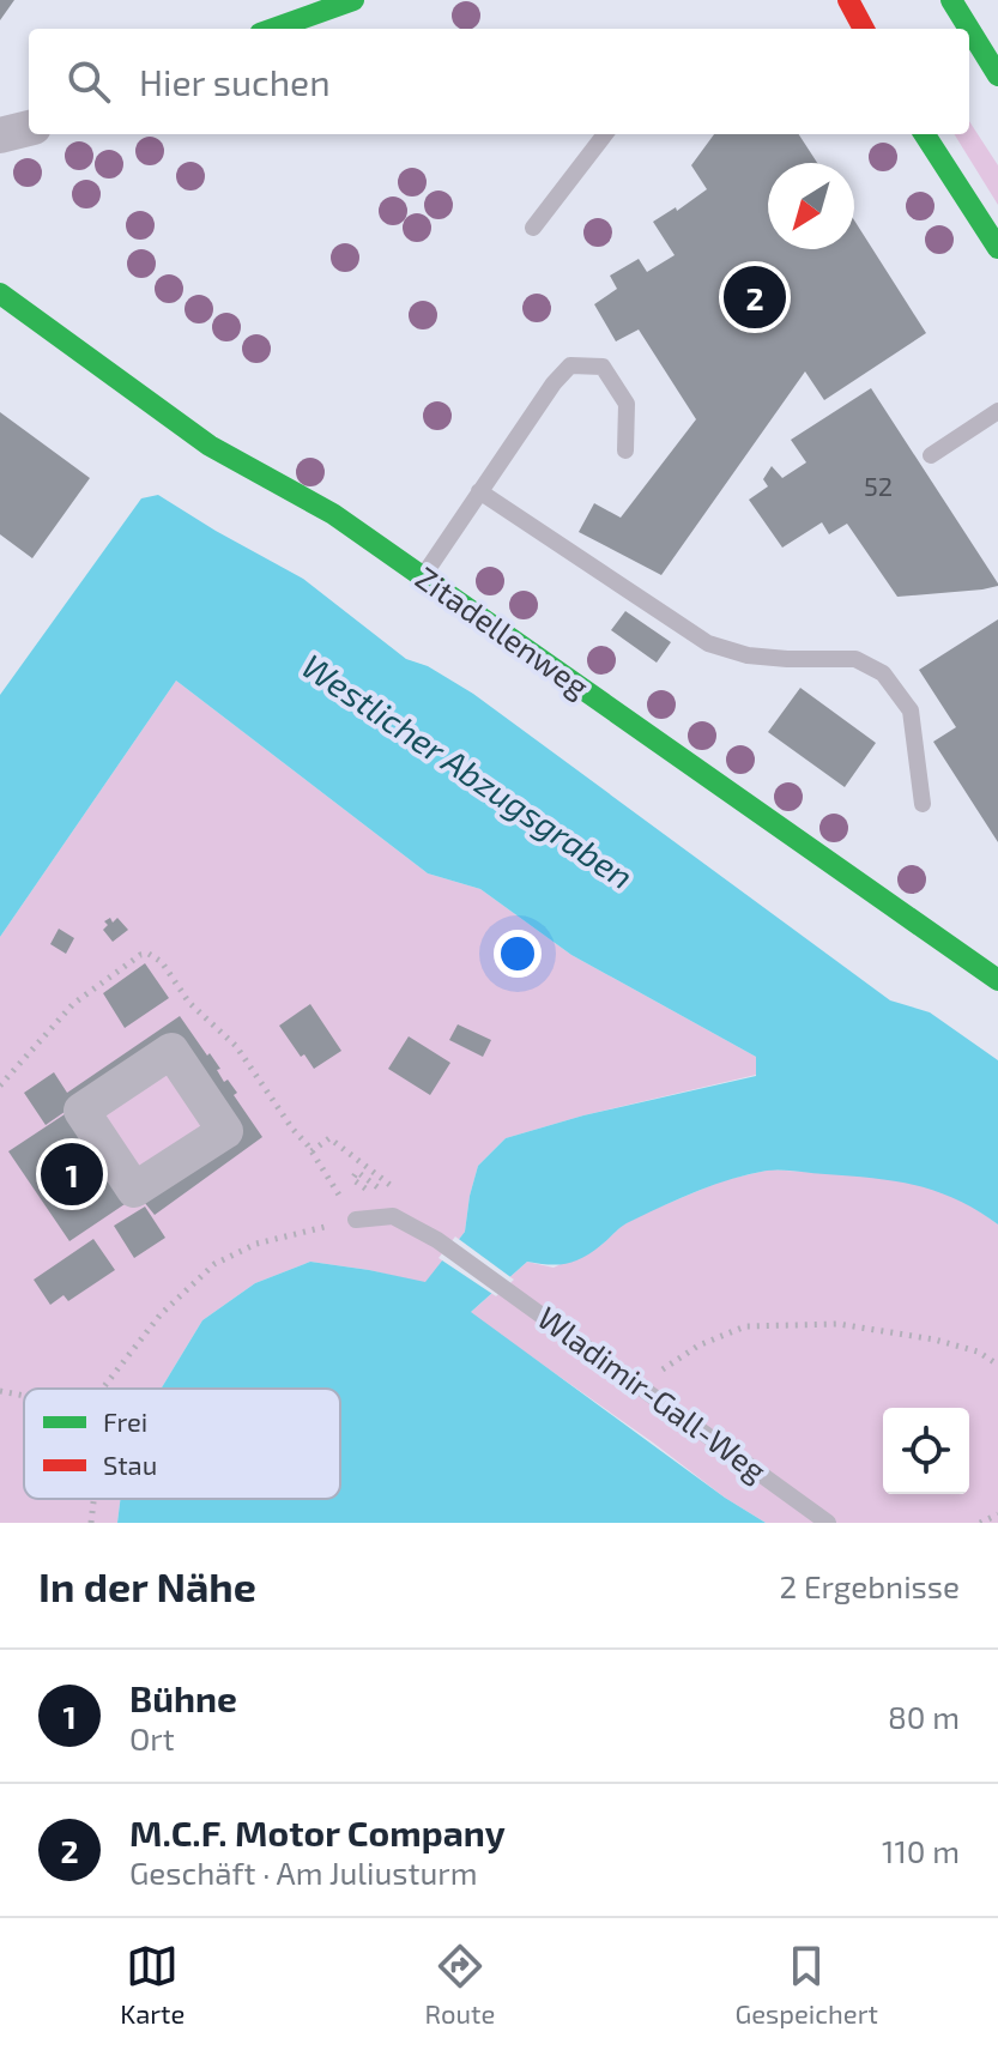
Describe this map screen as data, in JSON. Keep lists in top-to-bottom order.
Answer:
{
  "streets": {
    "street": ["Zitadellenweg"],
    "lane": ["Wladimir-Gall-Weg"]
  },
  "water": ["Westlicher Abzugsgraben"],
  "house_numbers": ["52"],
  "legend": ["Frei", "Stau"],
  "north": "bottom left",
  "page": {
    "search": "Hier suchen",
    "pins": ["2", "1"],
    "heading": ["In der Nähe", "2 Ergebnisse"],
    "list": [
      {
        "mark": "1",
        "name": "Bühne",
        "note": "Ort",
        "value": "80 m"
      },
      {
        "mark": "2",
        "name": "M.C.F. Motor Company",
        "note": "Geschäft · Am Juliusturm",
        "value": "110 m"
      }
    ],
    "nav": ["Karte", "Route", "Gespeichert"]
  }
}
